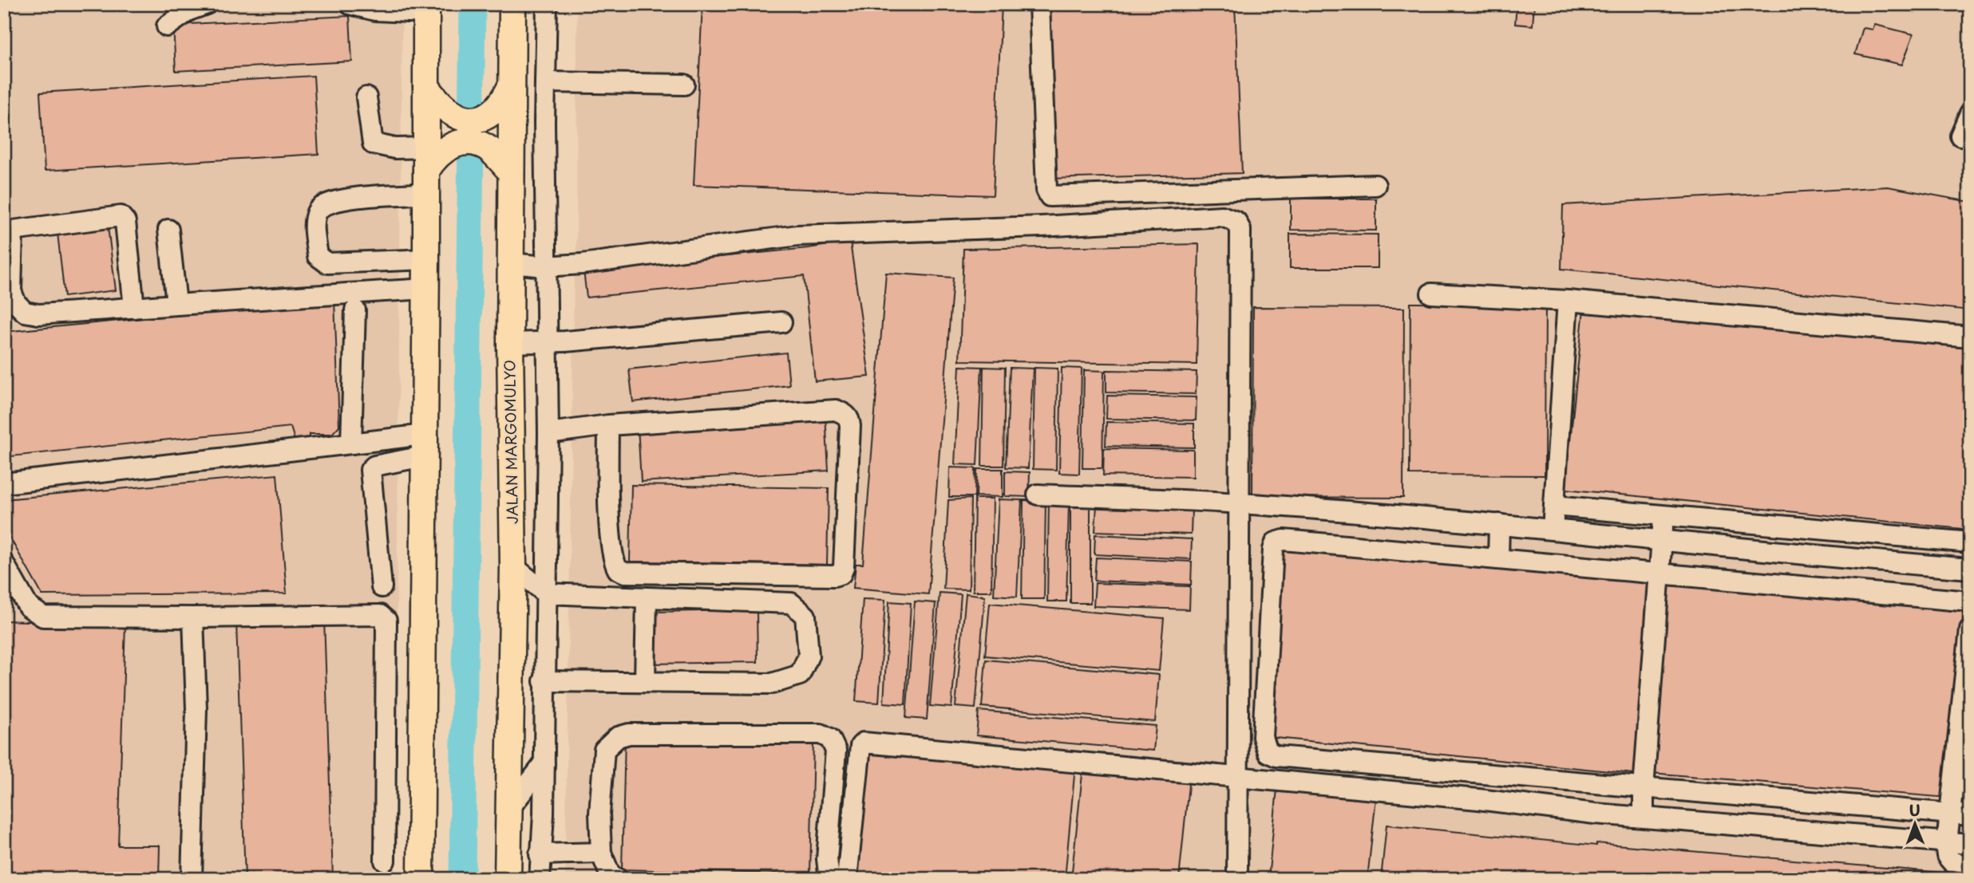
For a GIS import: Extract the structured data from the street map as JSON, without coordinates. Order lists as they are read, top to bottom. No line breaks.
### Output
{"streets":{"main road":["JALAN MARGOMULYO"]},"north":"top"}
